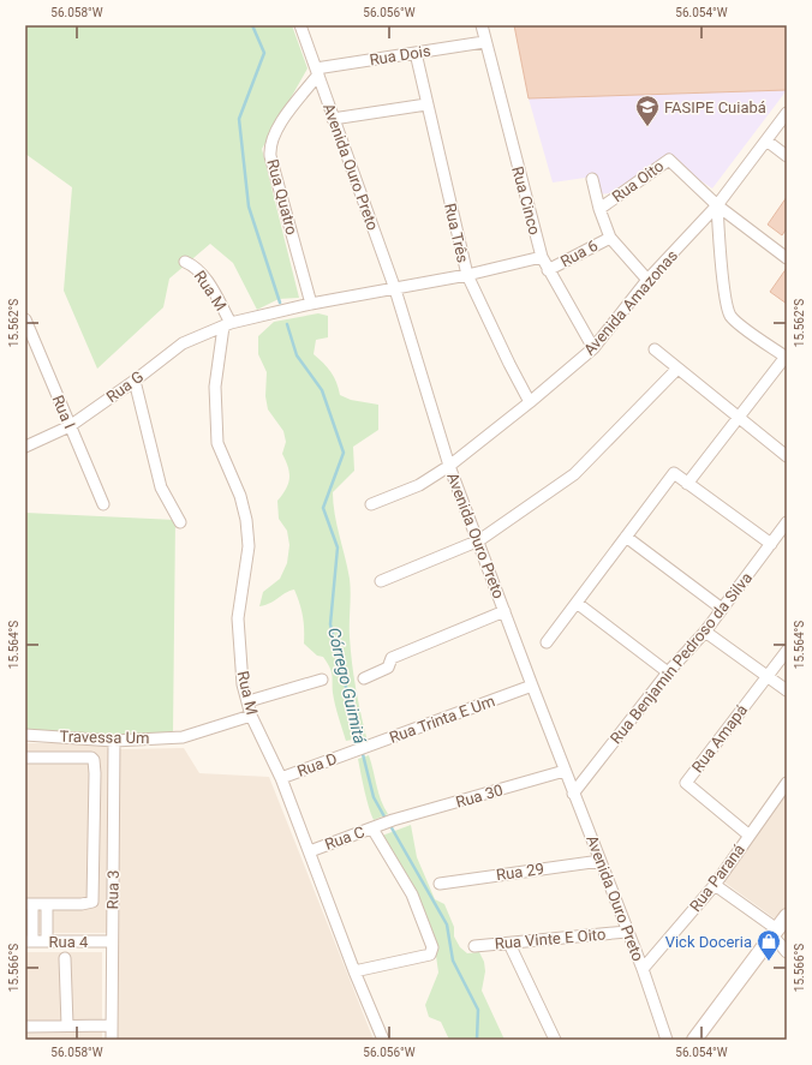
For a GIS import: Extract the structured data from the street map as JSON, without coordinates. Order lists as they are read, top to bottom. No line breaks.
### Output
{"streets":{"street":["Rua Dois","Avenida Ouro Preto","Rua Oito","Rua Quatro","Rua Cinco","Rua Três","Rua 6","Rua M","Avenida Amazonas","Rua G","Rua I","Rua Benjamin Pedroso da Silva","Rua Trinta E Um","Travessa Um","Rua Amapá","Rua D","Rua 30","Rua C","Rua 29","Rua Paraná","Rua 3","Rua Vinte E Oito","Rua 4"]},"crossings":[["Rua Dois","Avenida Ouro Preto"],["Rua Dois","Rua Quatro"],["Rua Dois","Rua Cinco"],["Rua Dois","Rua Três"],["Avenida Ouro Preto","Rua Quatro"],["Avenida Ouro Preto","Avenida Amazonas"],["Avenida Ouro Preto","Rua Benjamin Pedroso da Silva"],["Avenida Ouro Preto","Rua Trinta E Um"],["Avenida Ouro Preto","Rua 30"],["Avenida Ouro Preto","Rua 29"],["Avenida Ouro Preto","Rua Paraná"],["Avenida Ouro Preto","Rua Vinte E Oito"],["Rua Oito","Avenida Amazonas"],["Rua Cinco","Rua 6"],["Rua Cinco","Avenida Amazonas"],["Rua Três","Avenida Amazonas"],["Rua M","Rua G"],["Rua M","Travessa Um"],["Rua M","Rua D"],["Rua M","Rua C"],["Rua G","Rua I"],["Rua Trinta E Um","Rua D"],["Travessa Um","Rua 3"],["Rua Amapá","Rua Paraná"],["Rua 30","Rua C"],["Rua 3","Rua 4"]],"water":["Córrego Guimitá"],"places":{"school or university":["FASIPE Cuiabá"],"shop":["Vick Doceria"]},"coordinates":["56.058°W","56.056°W","56.054°W","15.562°S","15.564°S","15.566°S"]}
